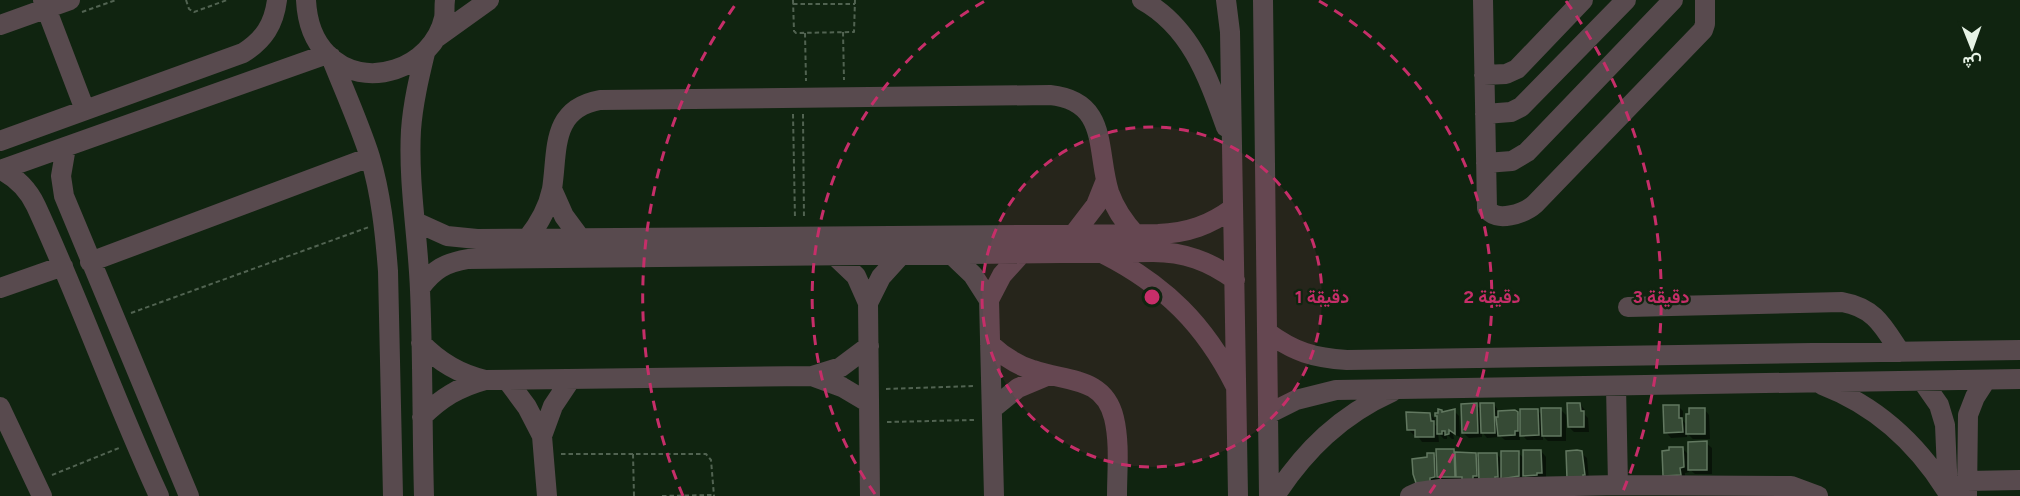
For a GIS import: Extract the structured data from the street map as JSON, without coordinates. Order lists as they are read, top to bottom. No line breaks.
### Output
{"north":"bottom","rings":["1 دقيقة","2 دقيقة","3 دقيقة"]}
